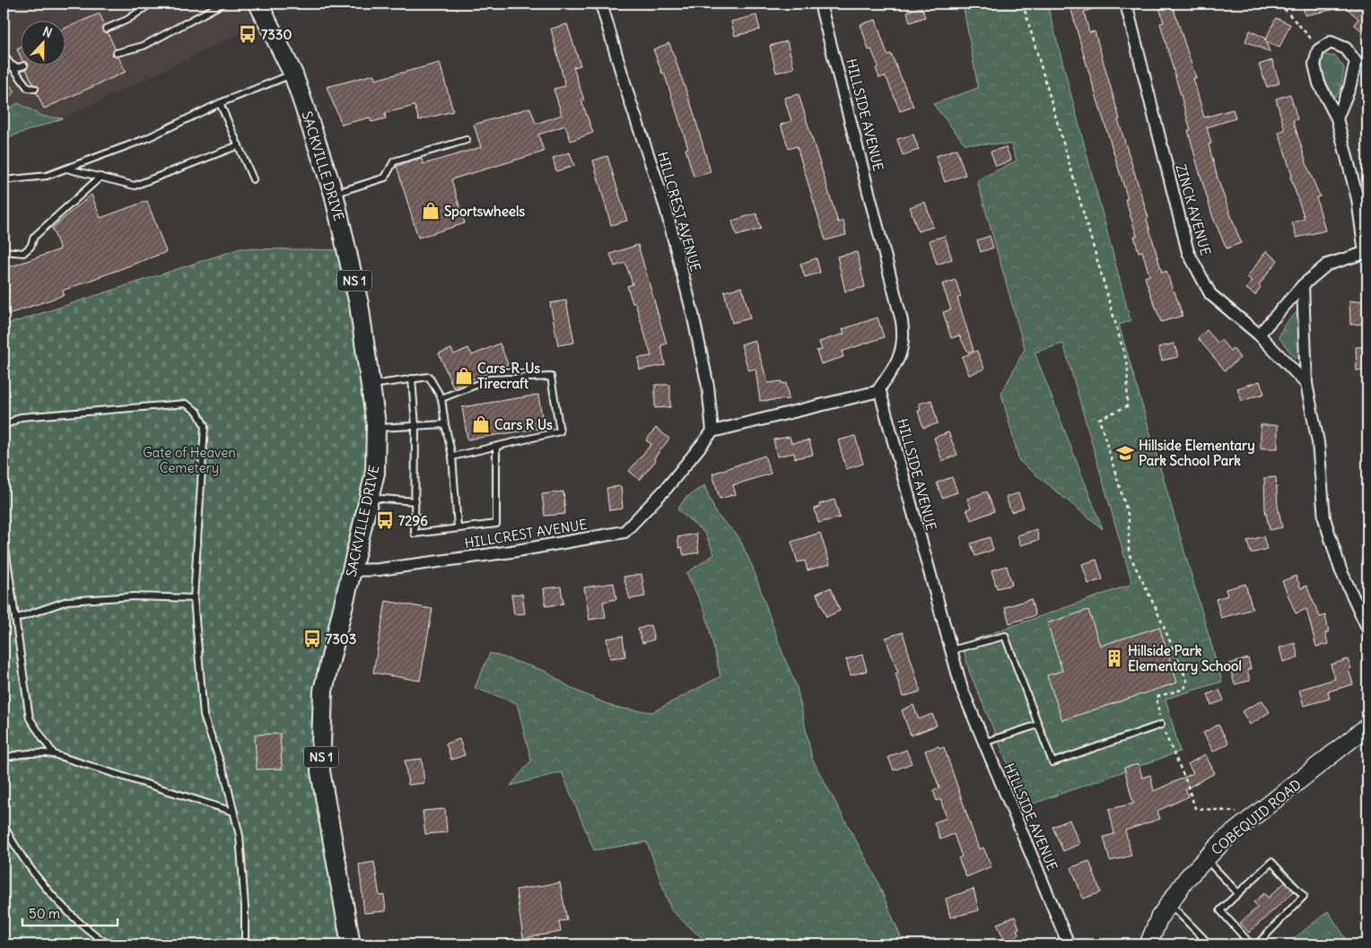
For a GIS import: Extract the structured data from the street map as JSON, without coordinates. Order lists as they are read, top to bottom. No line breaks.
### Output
{"streets":{"main road":["SACKVILLE DRIVE","NS 1","COBEQUID ROAD"],"street":["HILLSIDE AVENUE","ZINCK AVENUE","HILLCREST AVENUE"]},"crossings":[["SACKVILLE DRIVE","HILLCREST AVENUE"]],"parks":["Gate of Heaven Cemetery"],"places":{"bus stop":["7330","7296","7303"],"shop":["Sportswheels","Cars-R-Us Tirecraft","Cars R Us"],"school or university":["Hillside Elementary Park School Park"],"building":["Hillside Park Elementary School"]},"scale_bar":"50 m","north":"top"}
